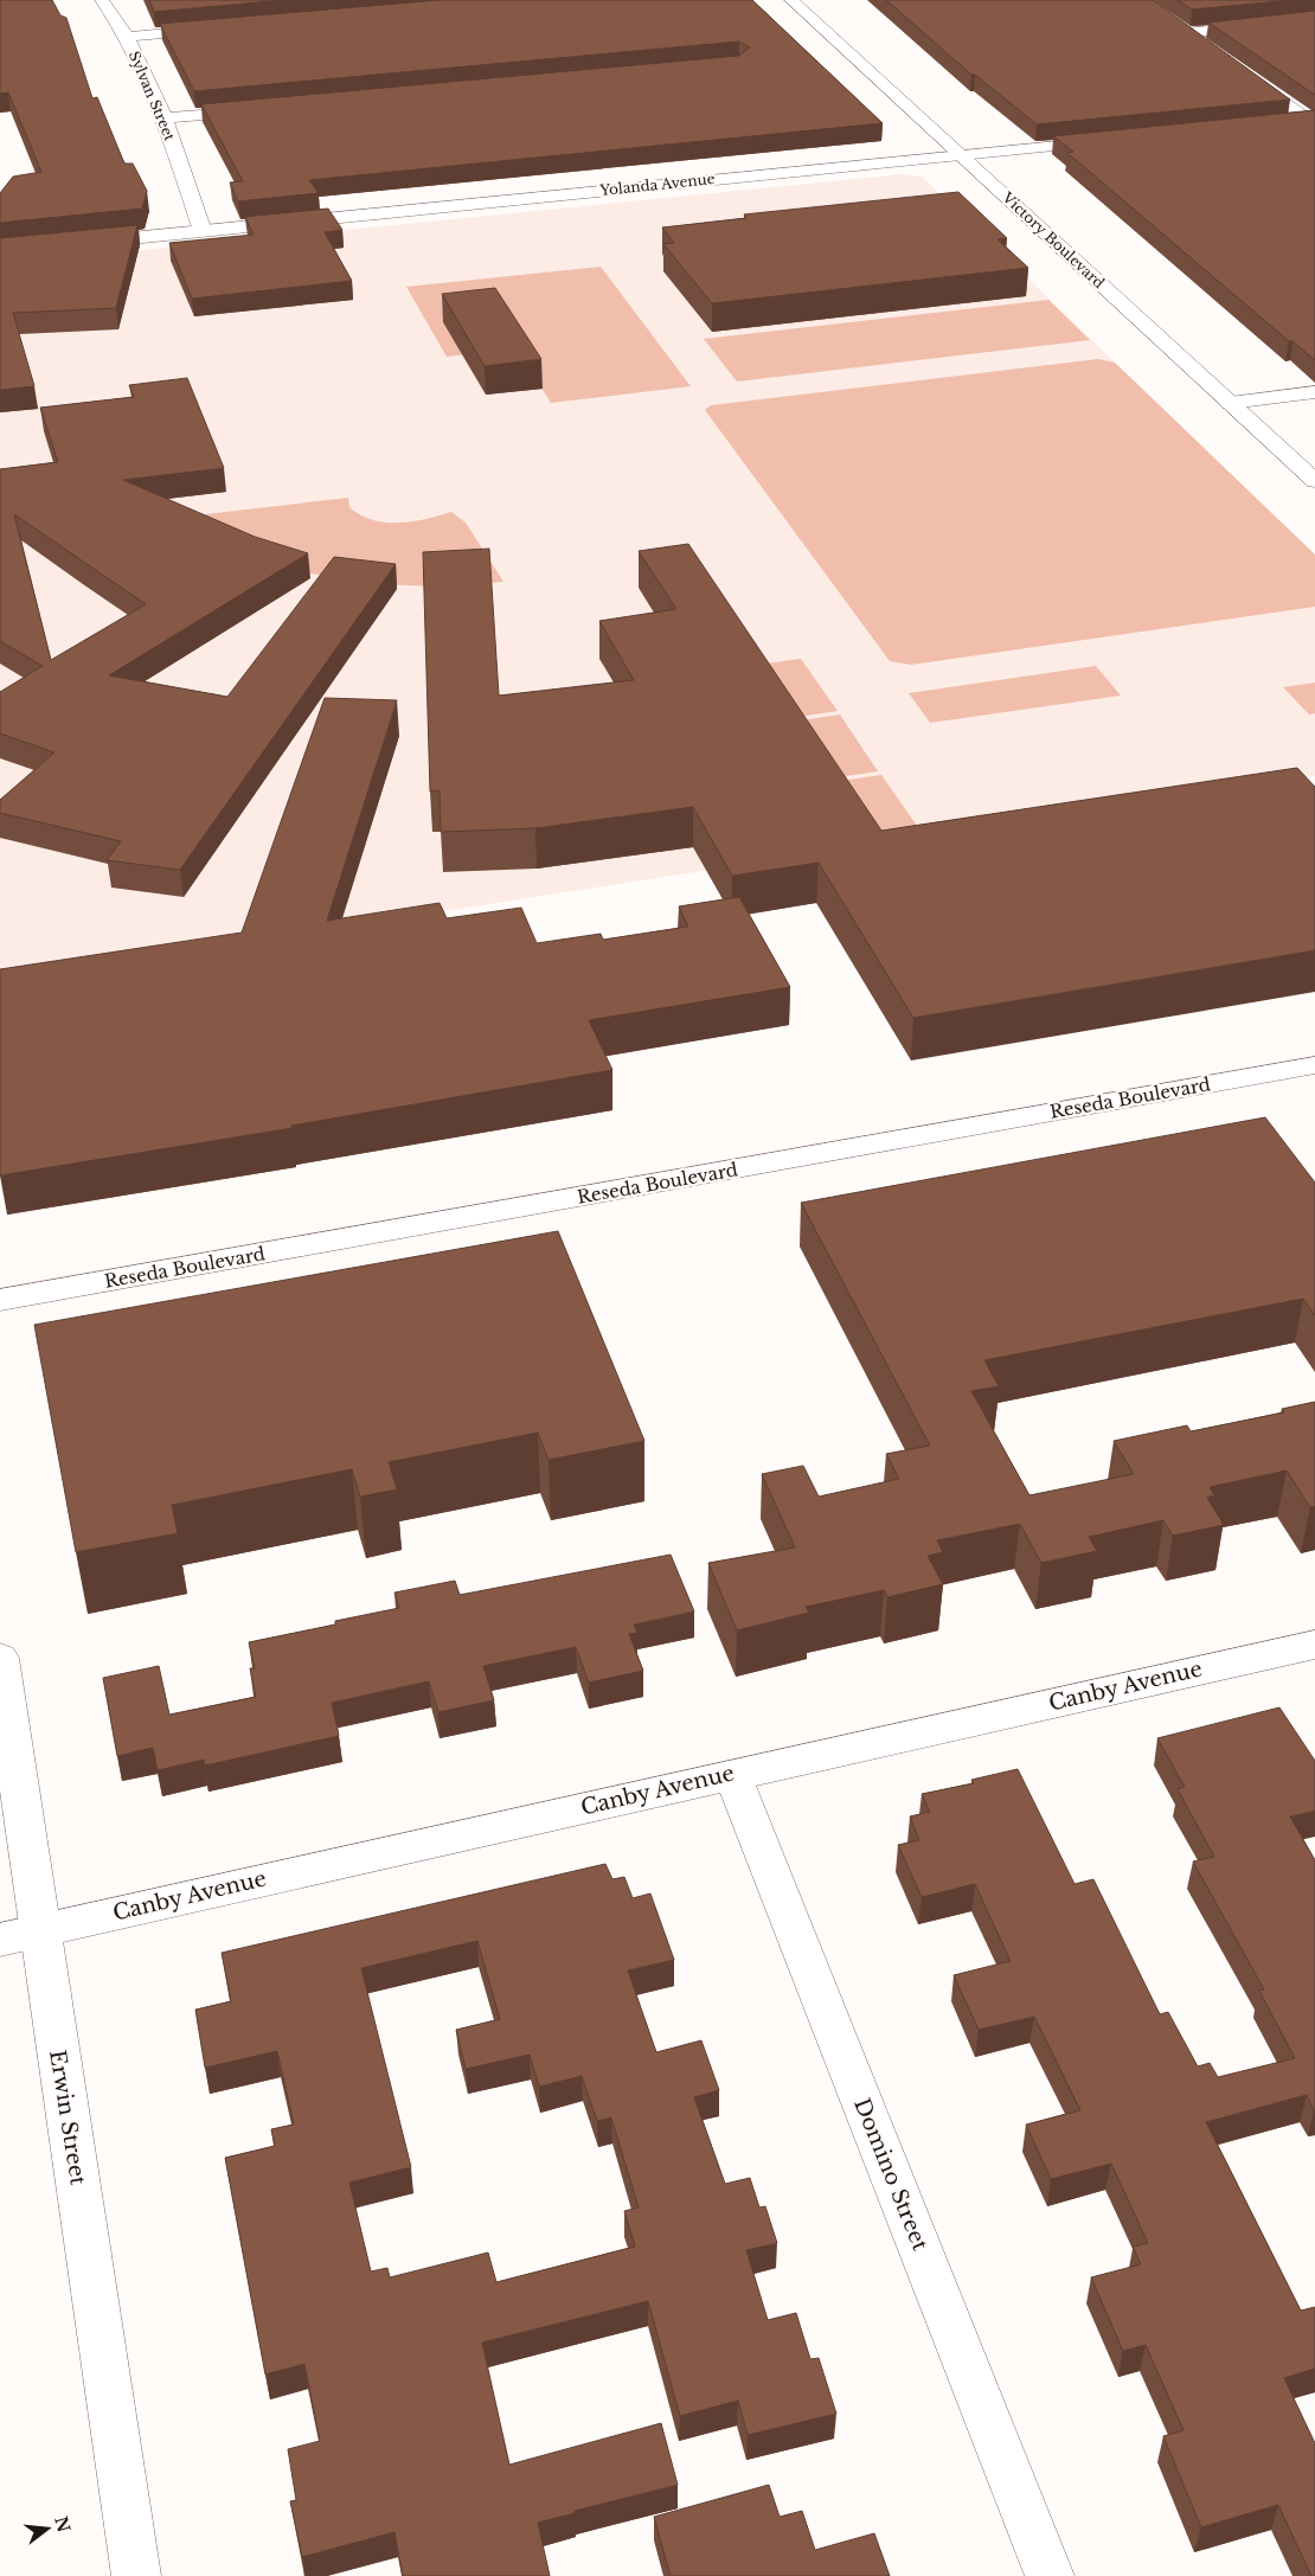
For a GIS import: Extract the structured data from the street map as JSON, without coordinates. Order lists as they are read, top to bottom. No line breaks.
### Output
{"streets":{"street":["Sylvan Street","Yolanda Avenue","Victory Boulevard","Reseda Boulevard","Canby Avenue","Erwin Street","Domino Street"]},"crossings":[["Sylvan Street","Yolanda Avenue"],["Yolanda Avenue","Victory Boulevard"],["Canby Avenue","Erwin Street"],["Canby Avenue","Domino Street"]],"north":"right"}
